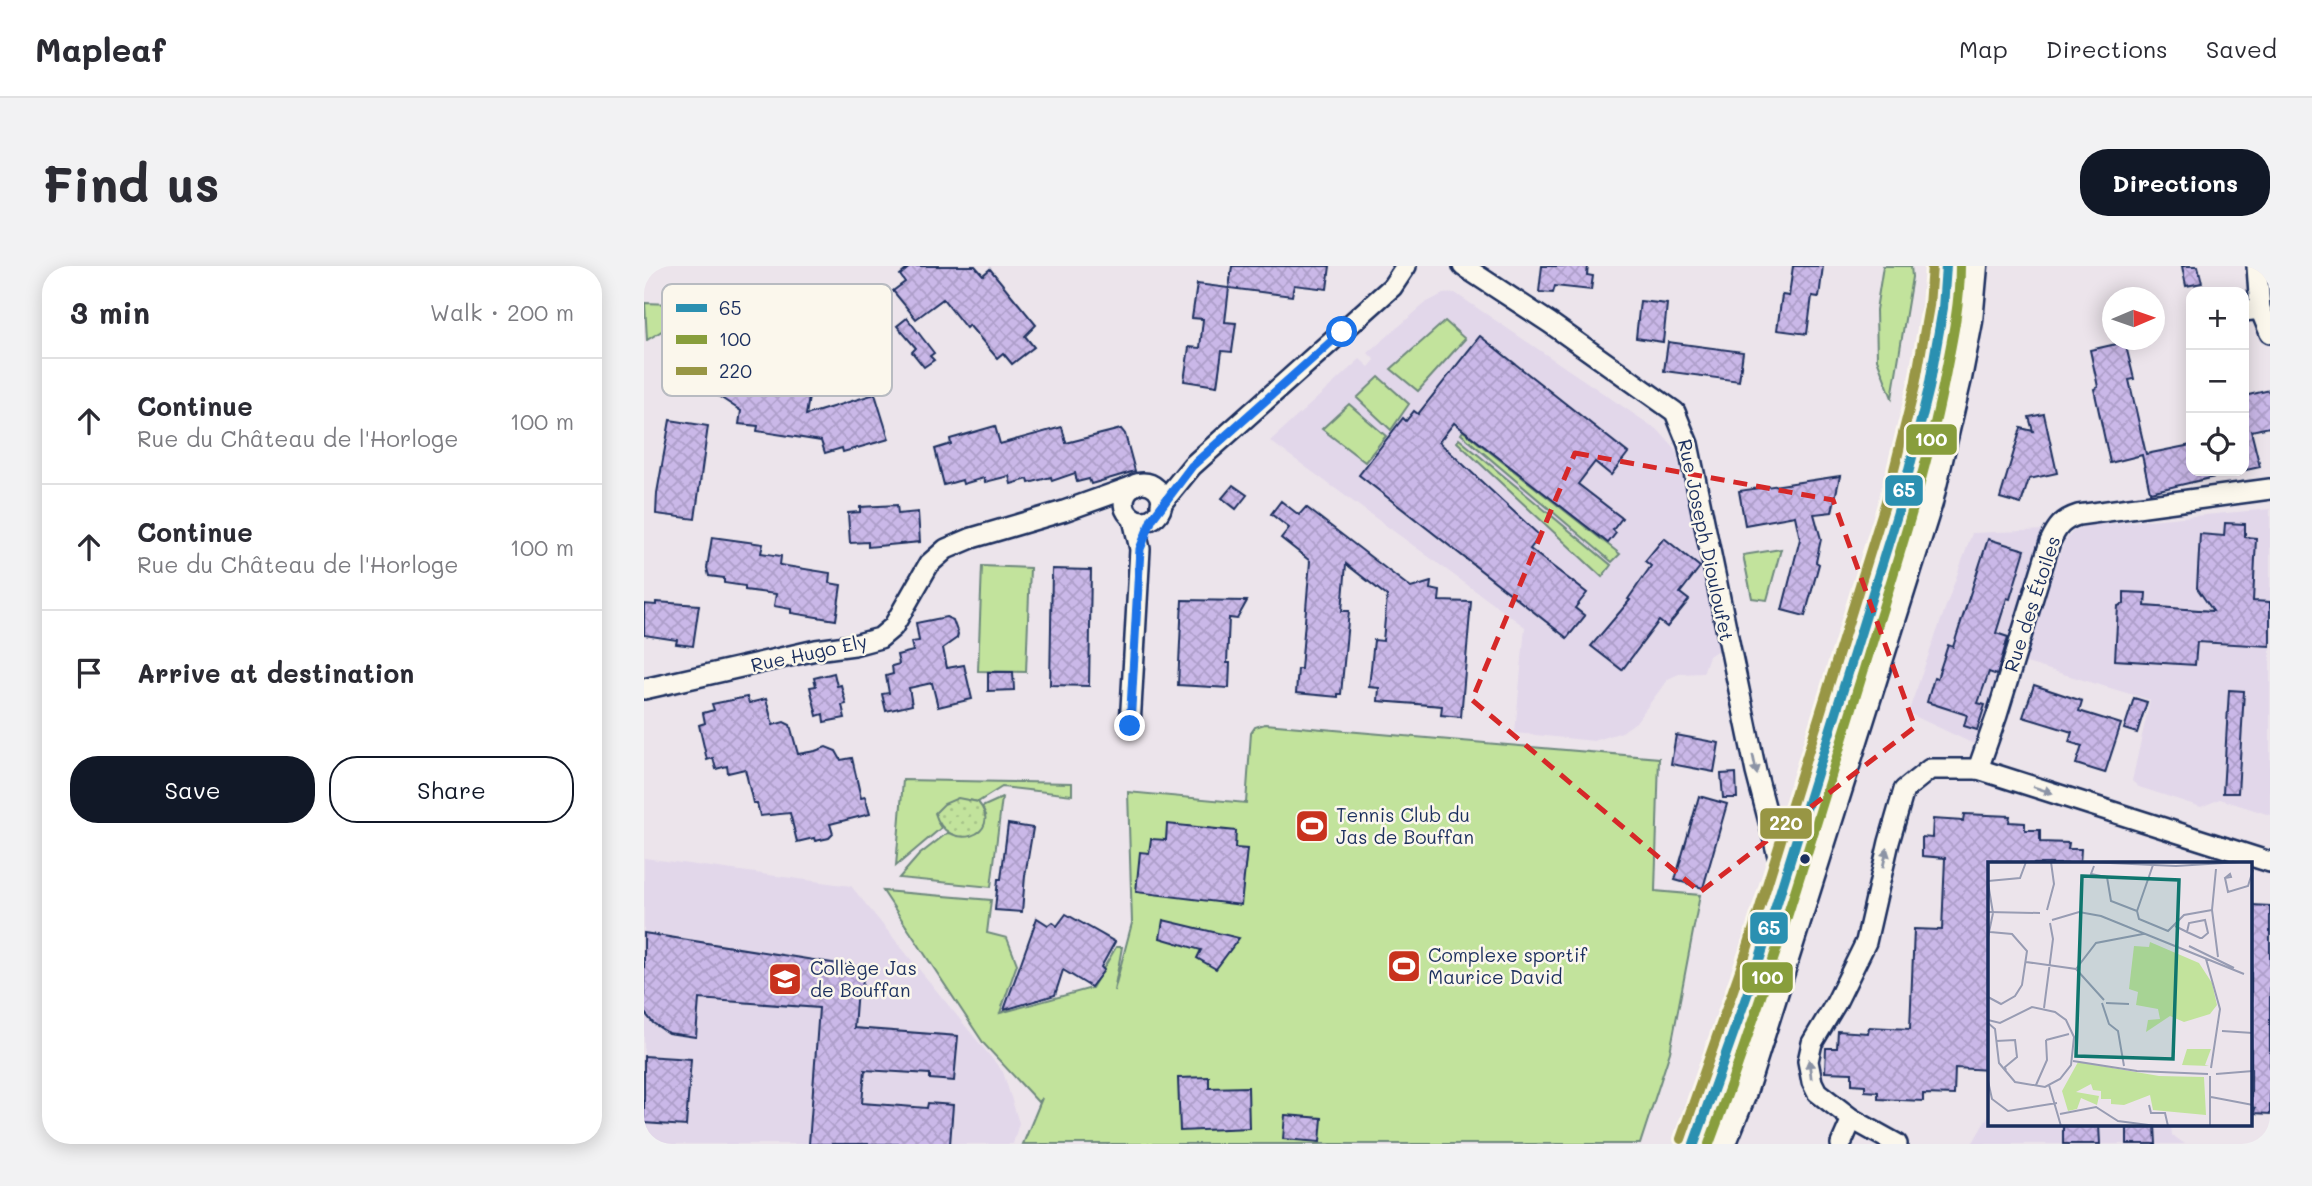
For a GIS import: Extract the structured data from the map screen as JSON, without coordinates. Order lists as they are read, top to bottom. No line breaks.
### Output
{"streets":{"street":["Rue Joseph Diouloufet","Rue des Étoiles","Rue Hugo Ely"]},"one_way":["Rue Joseph Diouloufet"],"places":{"sports":["Tennis Club du Jas de Bouffan","Complexe sportif Maurice David"],"school or university":["Collège Jas de Bouffan"]},"lines":["transit line 65","transit line 100","transit line 220"],"legend":["65","100","220"],"north":"right","page":{"header":"Mapleaf","nav":["Map","Directions","Saved"],"buttons":["Directions",["Save","Share"]],"title":"Find us","heading":["3 min","Walk · 200 m"],"map_buttons":["+","−"],"list":[["Continue","Rue du Château de l'Horloge","100 m"],["Continue","Rue du Château de l'Horloge","100 m"],"Arrive at destination"]}}
